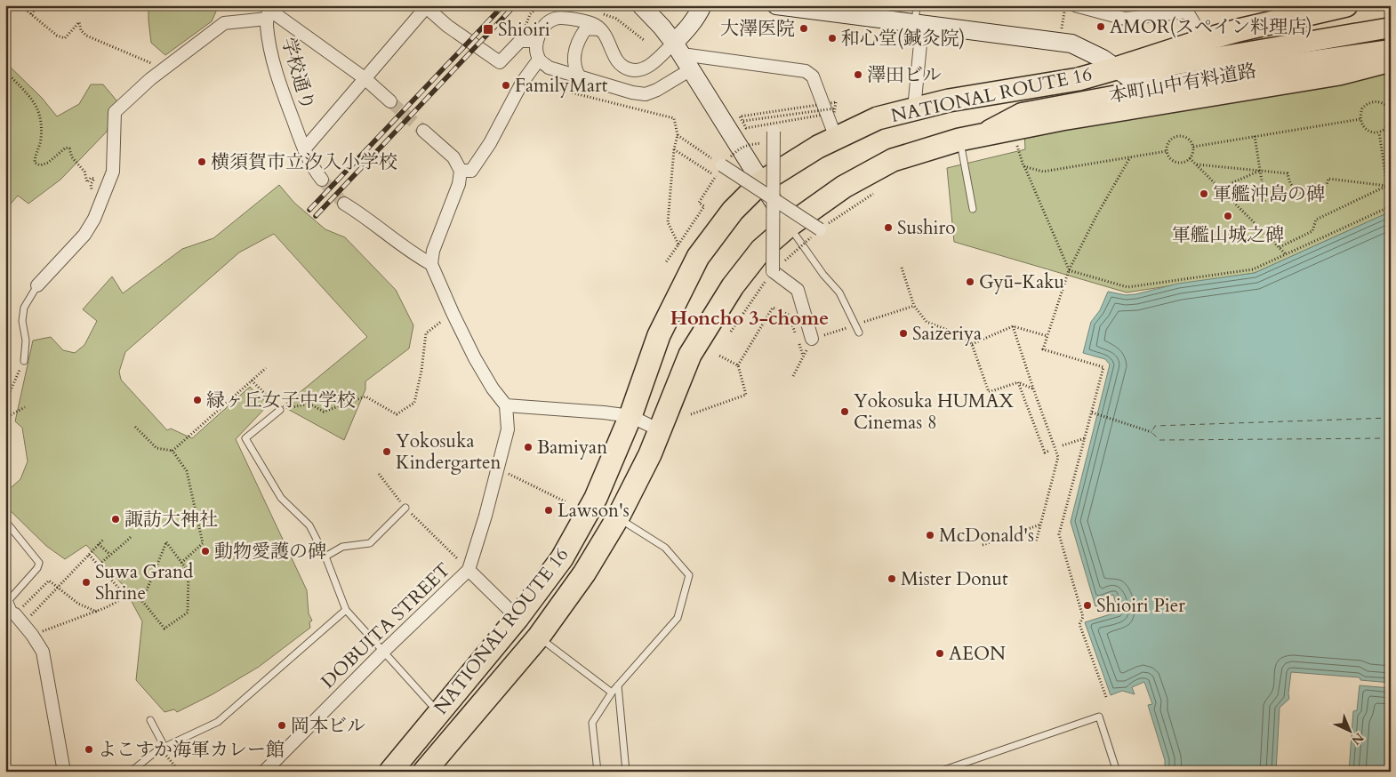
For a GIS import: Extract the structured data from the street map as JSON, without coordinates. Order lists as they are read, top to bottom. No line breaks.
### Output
{"streets":{"highway":["NATIONAL ROUTE 16"],"main road":["本町山中有料道路"],"street":["学校通り","DOBUITA STREET"]},"crossings":[["本町山中有料道路","NATIONAL ROUTE 16"]],"districts":["Honcho 3-chome"],"places":{"other":["AMOR(スペイン料理店)","大澤医院","和心堂(鍼灸院)","澤田ビル","FamilyMart","横須賀市立汐入小学校","軍艦沖島の碑","軍艦山城之碑","Sushiro","Gyū-Kaku","Saizeriya","緑ヶ丘女子中学校","Yokosuka HUMAX Cinemas 8","Bamiyan","Yokosuka Kindergarten","Lawson's","諏訪大神社","McDonald's","動物愛護の碑","Mister Donut","Suwa Grand Shrine","Shioiri Pier","AEON","岡本ビル","よこすか海軍カレー館"],"transit":["Shioiri"]},"north":"bottom right"}
